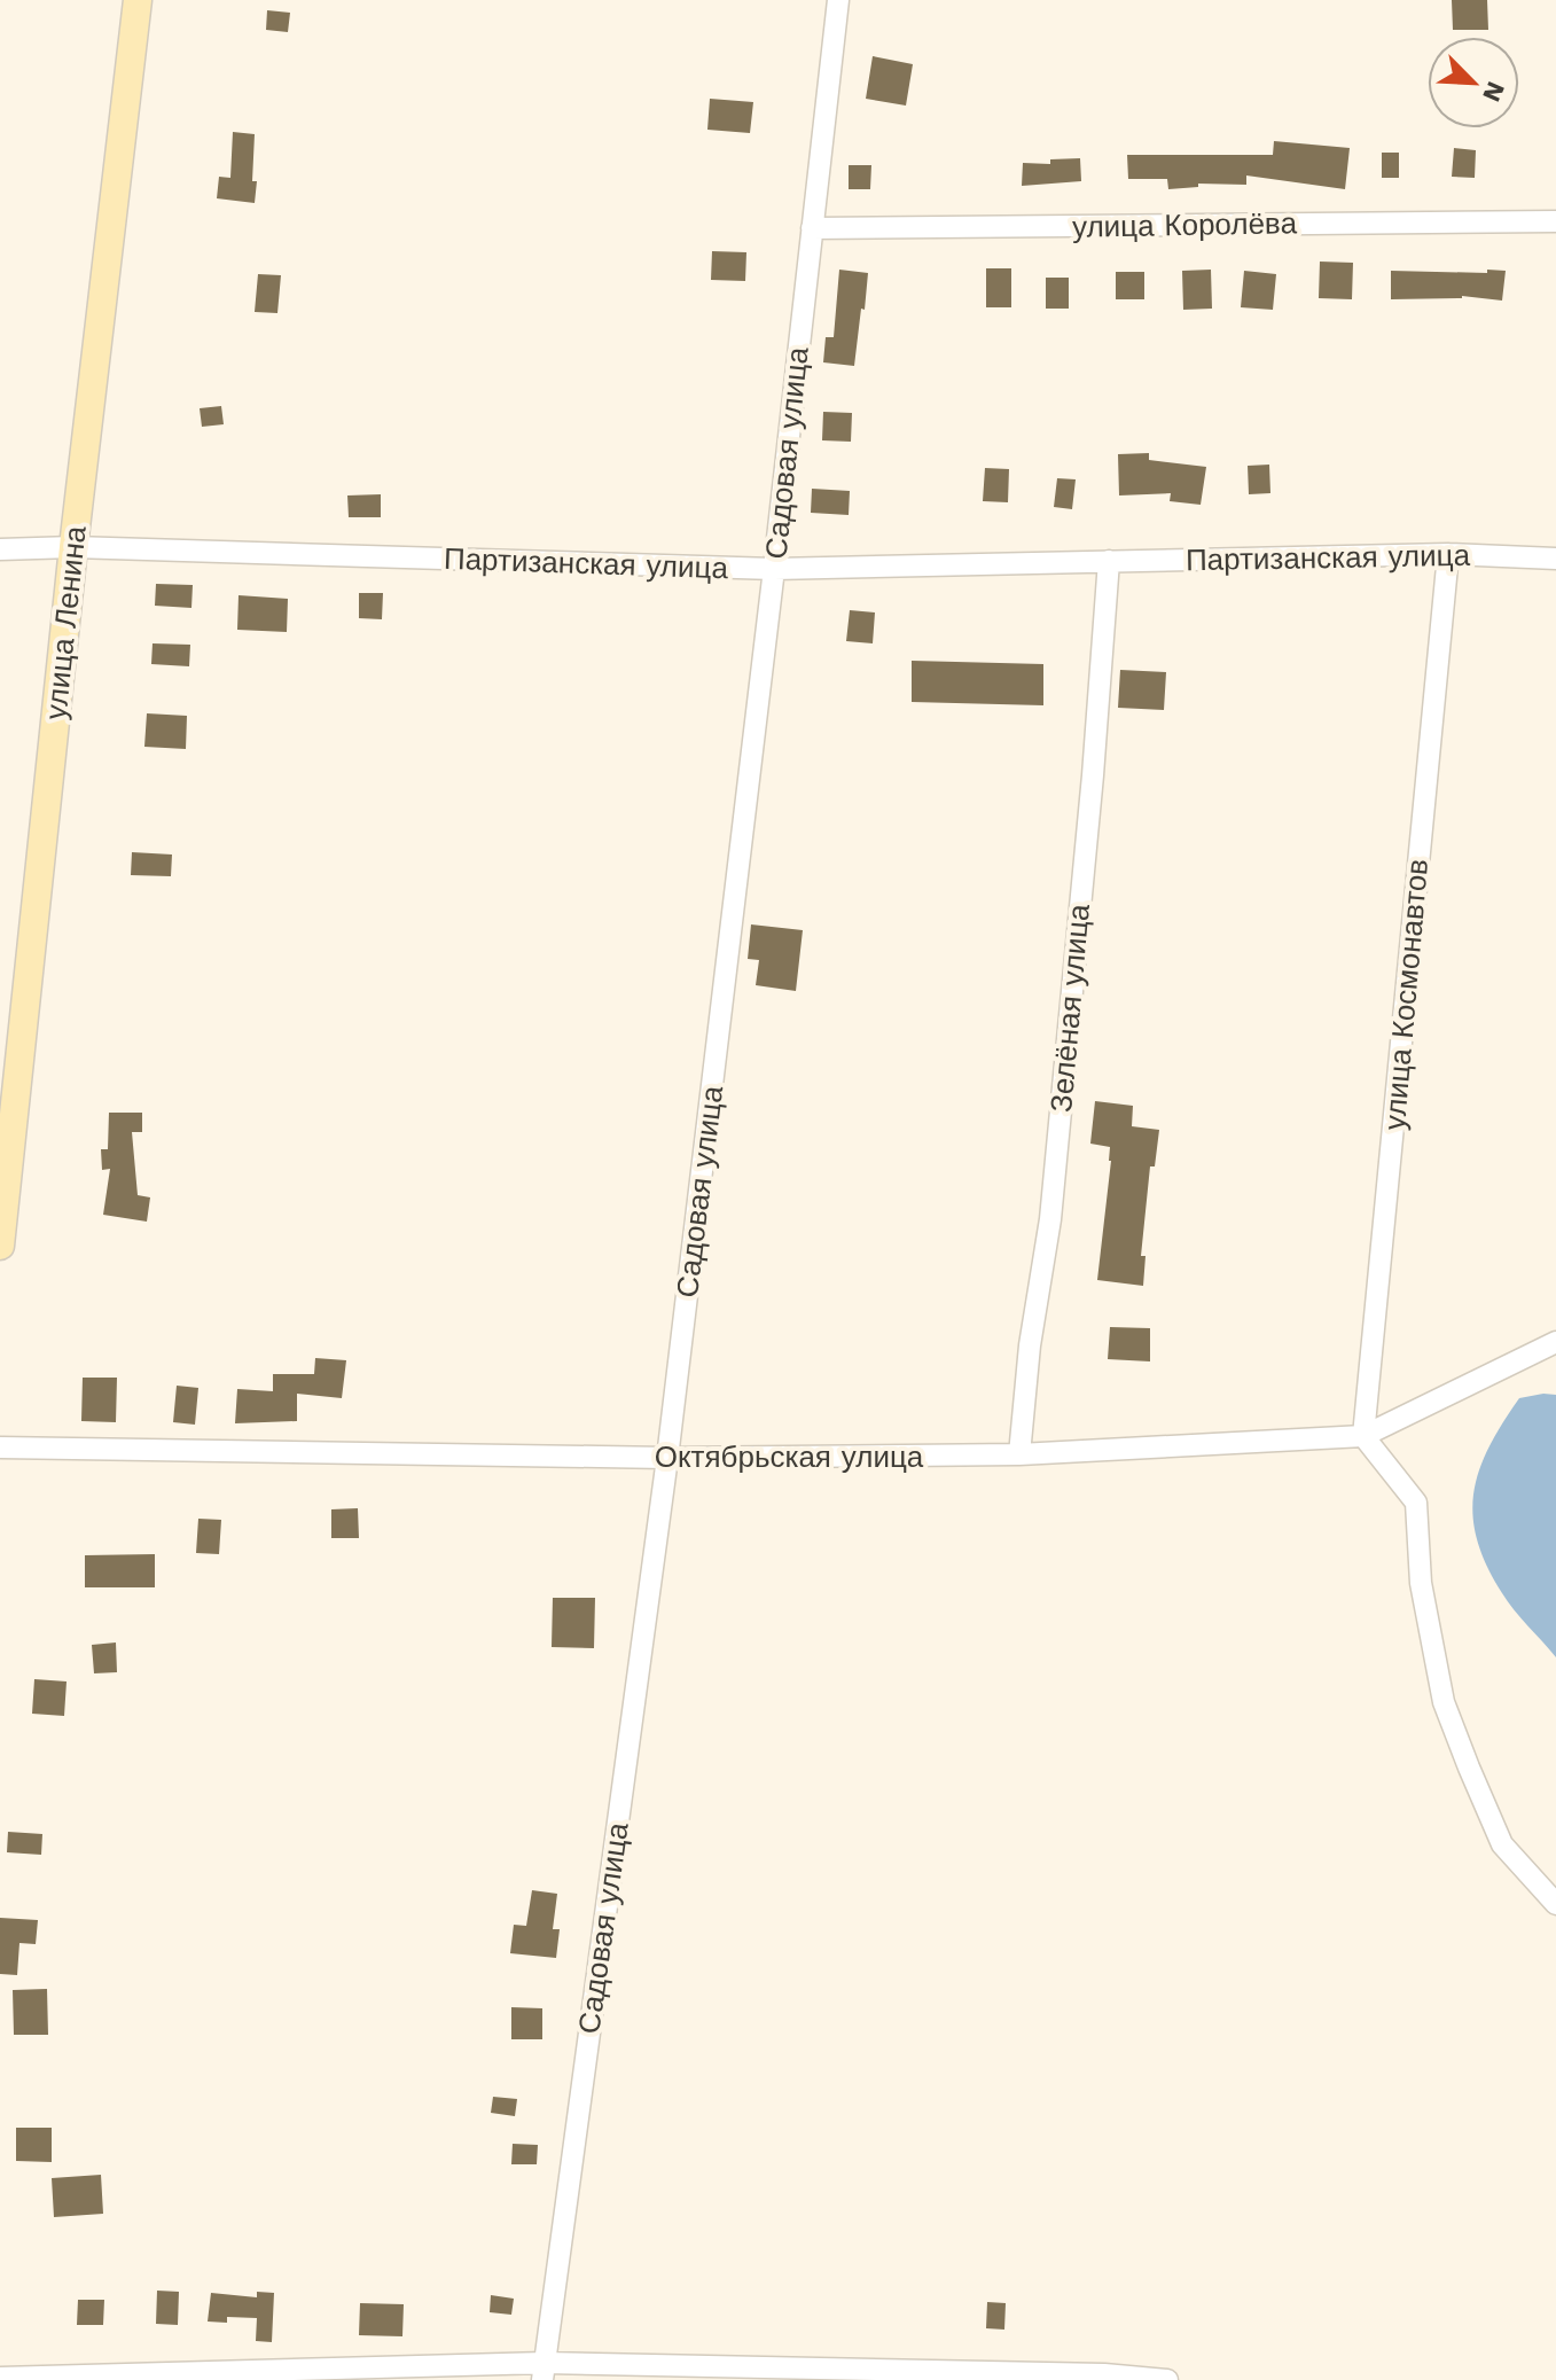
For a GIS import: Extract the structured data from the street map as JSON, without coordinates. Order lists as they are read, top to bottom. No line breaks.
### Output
{"streets":{"street":["улица Королёва","Садовая улица","Партизанская улица","улица Ленина","улица Космонавтов","Зелёная улица","Октябрьская улица"]},"crossings":[["улица Королёва","Садовая улица"],["Садовая улица","Партизанская улица"],["Садовая улица","Октябрьская улица"],["Партизанская улица","улица Ленина"],["Партизанская улица","улица Космонавтов"],["Партизанская улица","Зелёная улица"],["улица Космонавтов","Октябрьская улица"],["Зелёная улица","Октябрьская улица"]],"north":"bottom right"}
